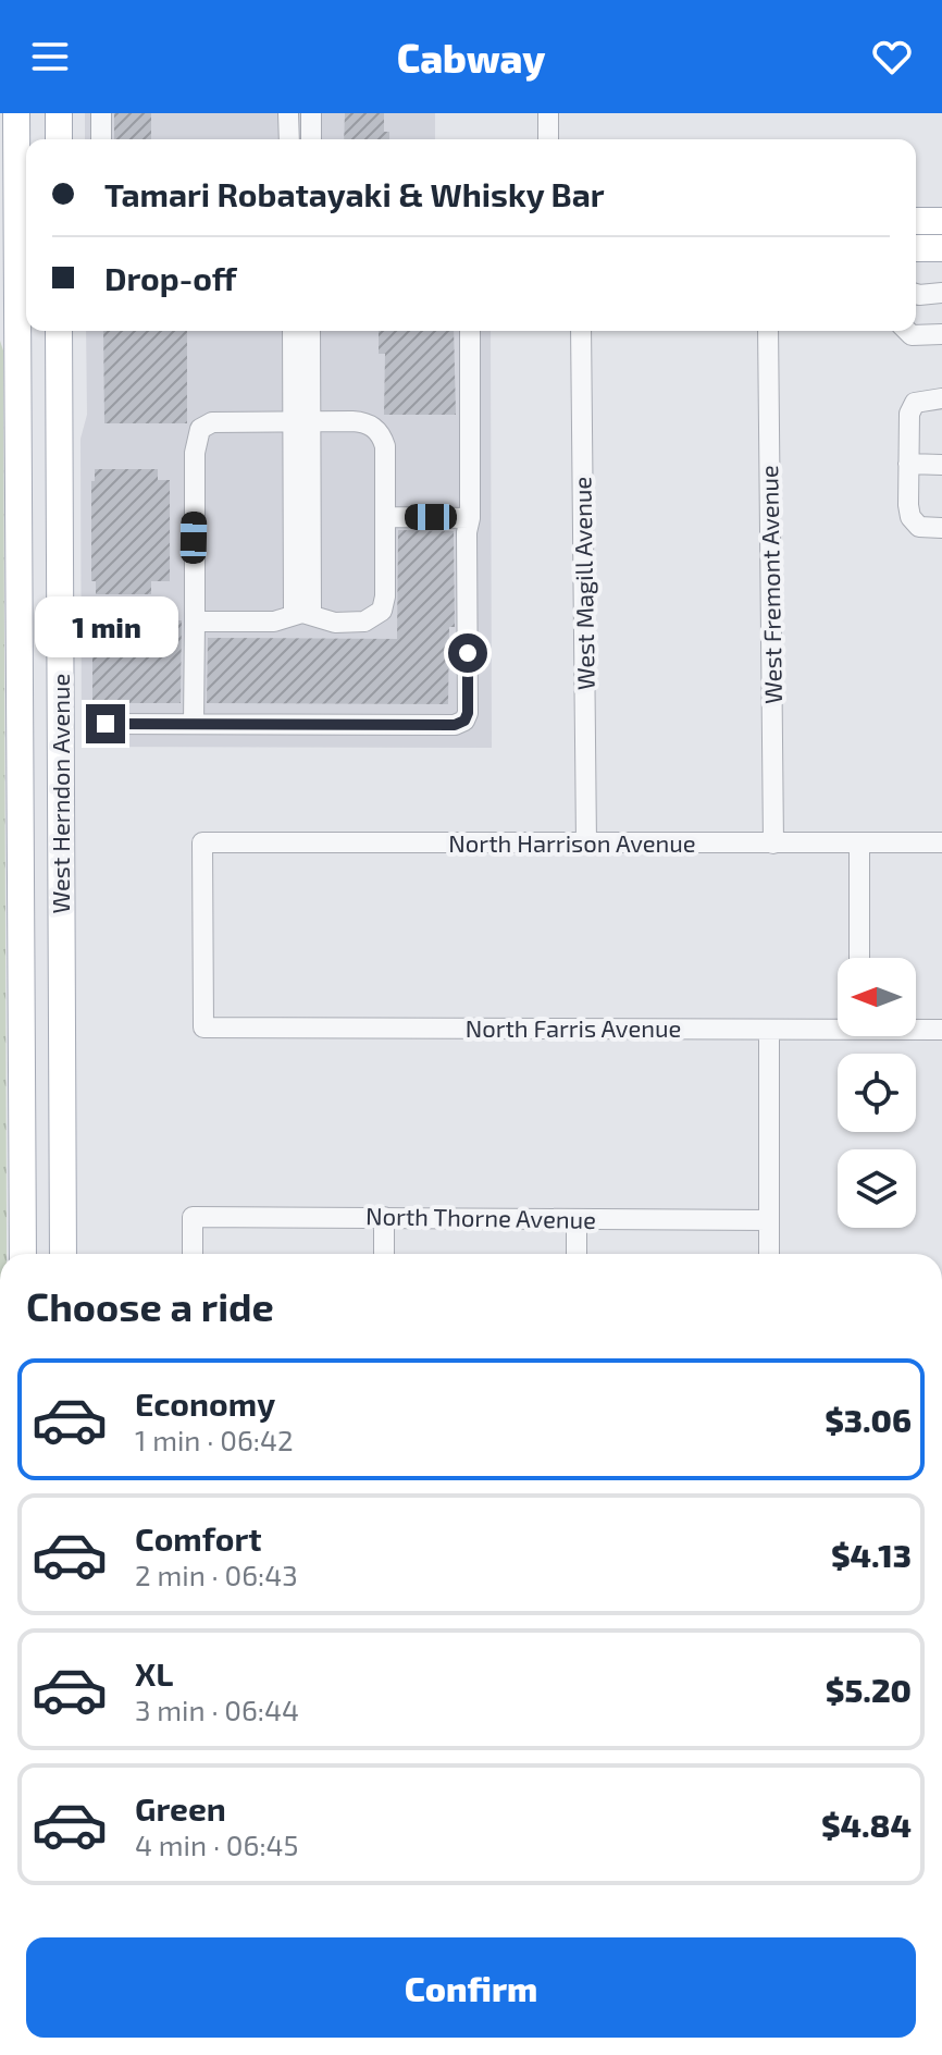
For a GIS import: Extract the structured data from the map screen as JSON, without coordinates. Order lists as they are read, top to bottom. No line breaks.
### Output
{"streets":{"main road":["West Herndon Avenue"],"street":["West Magill Avenue","West Fremont Avenue","North Harrison Avenue","North Farris Avenue","North Thorne Avenue"]},"crossings":[["West Magill Avenue","North Harrison Avenue"],["West Fremont Avenue","North Harrison Avenue"],["North Harrison Avenue","North Farris Avenue"]],"north":"left","page":{"header":"Cabway","banner":["Tamari Robatayaki & Whisky Bar","Drop-off"],"bubble":"1 min","heading":"Choose a ride","list":[{"name":"Economy","note":"1 min · 06:42","value":"$3.06"},{"name":"Comfort","note":"2 min · 06:43","value":"$4.13"},{"name":"XL","note":"3 min · 06:44","value":"$5.20"},{"name":"Green","note":"4 min · 06:45","value":"$4.84"}],"buttons":"Confirm"}}
